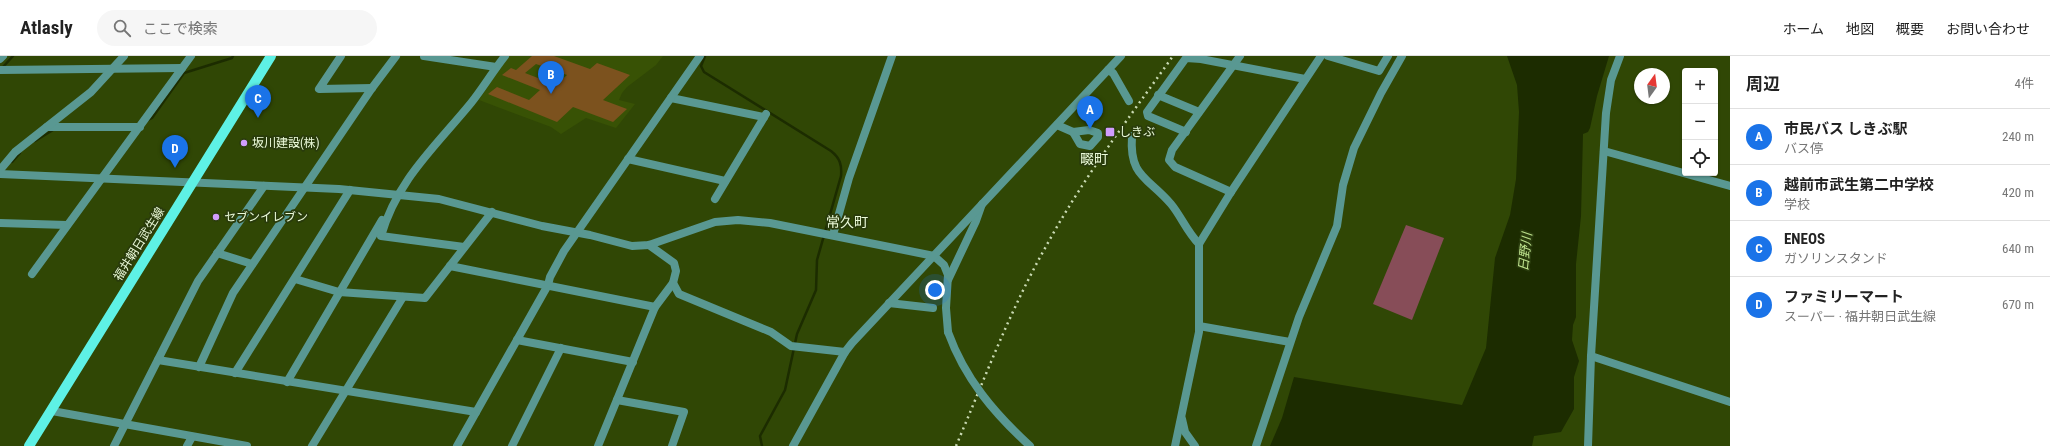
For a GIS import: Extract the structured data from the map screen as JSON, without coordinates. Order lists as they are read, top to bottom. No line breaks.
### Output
{"streets":{"main road":["福井朝日武生線"]},"districts":["畷町","常久町"],"water":["日野川"],"places":{"transit":["しきぶ"],"other":["坂川建設(株)","セブンイレブン"]},"north":"top","page":{"header":"Atlasly","search":"ここで検索","nav":["ホーム","地図","概要","お問い合わせ"],"heading":["周辺","4件"],"pins":["B","C","A","D"],"map_buttons":["+","−"],"list":[{"mark":"A","name":"市民バス しきぶ駅","note":"バス停","value":"240 m"},{"mark":"B","name":"越前市武生第二中学校","note":"学校","value":"420 m"},{"mark":"C","name":"ENEOS","note":"ガソリンスタンド","value":"640 m"},{"mark":"D","name":"ファミリーマート","note":"スーパー · 福井朝日武生線","value":"670 m"}]}}
